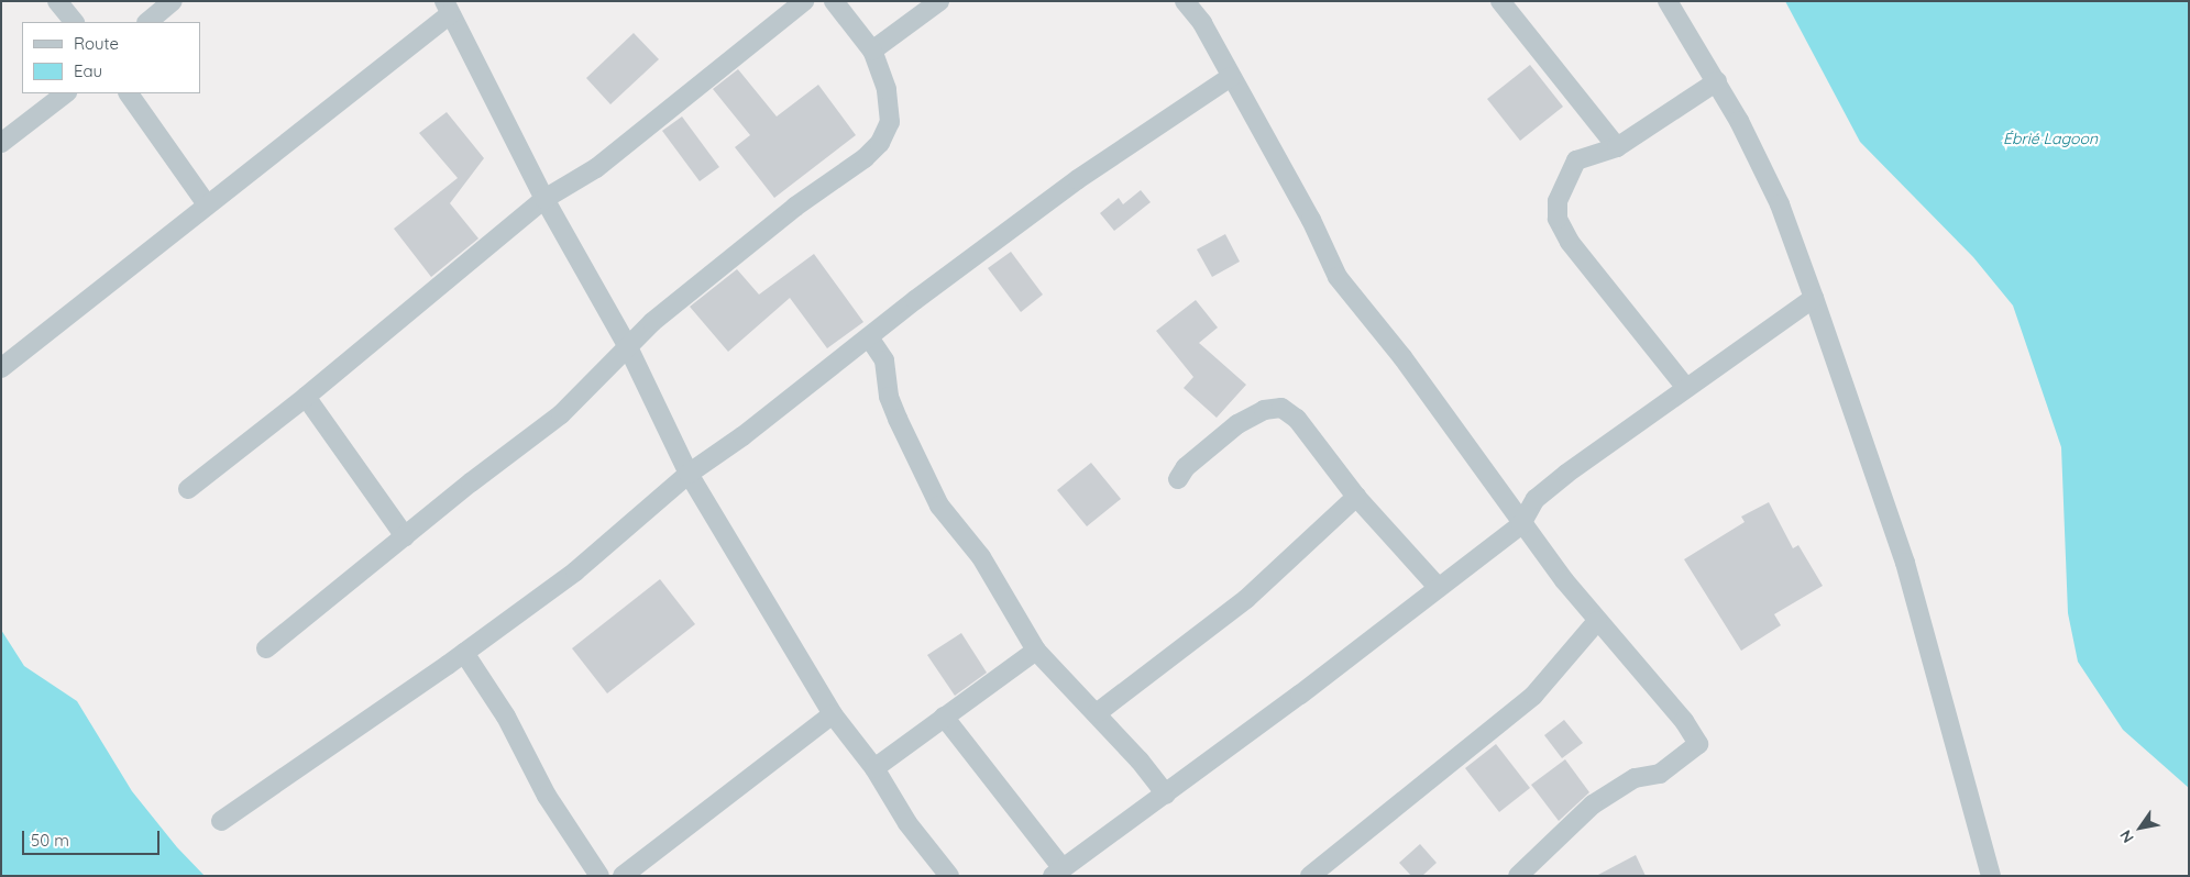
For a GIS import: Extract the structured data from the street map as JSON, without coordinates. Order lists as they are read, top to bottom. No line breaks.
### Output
{"water":["Ébrié Lagoon"],"legend":["Route","Eau"],"scale_bar":"50 m","north":"bottom left"}
